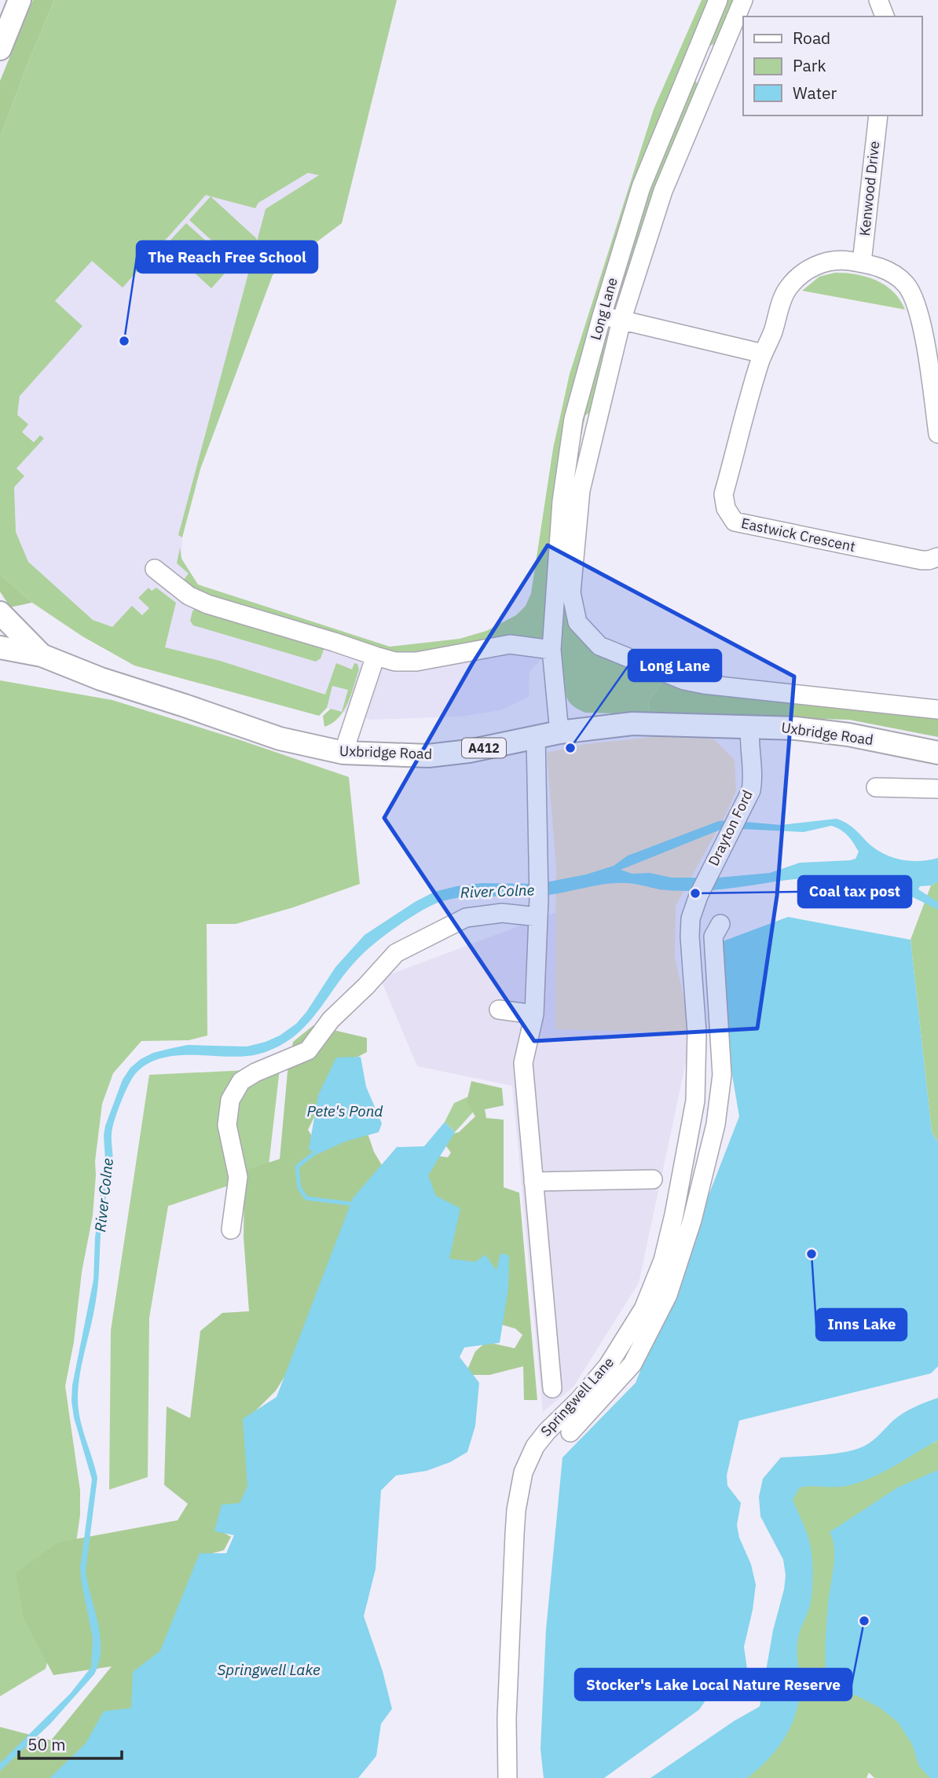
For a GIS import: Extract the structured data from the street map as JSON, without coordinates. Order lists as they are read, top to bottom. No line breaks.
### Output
{"streets":{"main road":["Uxbridge Road","A412"],"street":["Kenwood Drive","Long Lane","Eastwick Crescent","Drayton Ford","Springwell Lane"]},"crossings":[["Kenwood Drive","Eastwick Crescent"],["Long Lane","Uxbridge Road"],["Uxbridge Road","Drayton Ford"],["Drayton Ford","Springwell Lane"]],"water":["River Colne","Pete's Pond","Springwell Lake"],"places":["The Reach Free School","Long Lane","Coal tax post","Inns Lake","Stocker's Lake Local Nature Reserve"],"legend":["Road","Park","Water"],"scale_bar":"50 m"}
